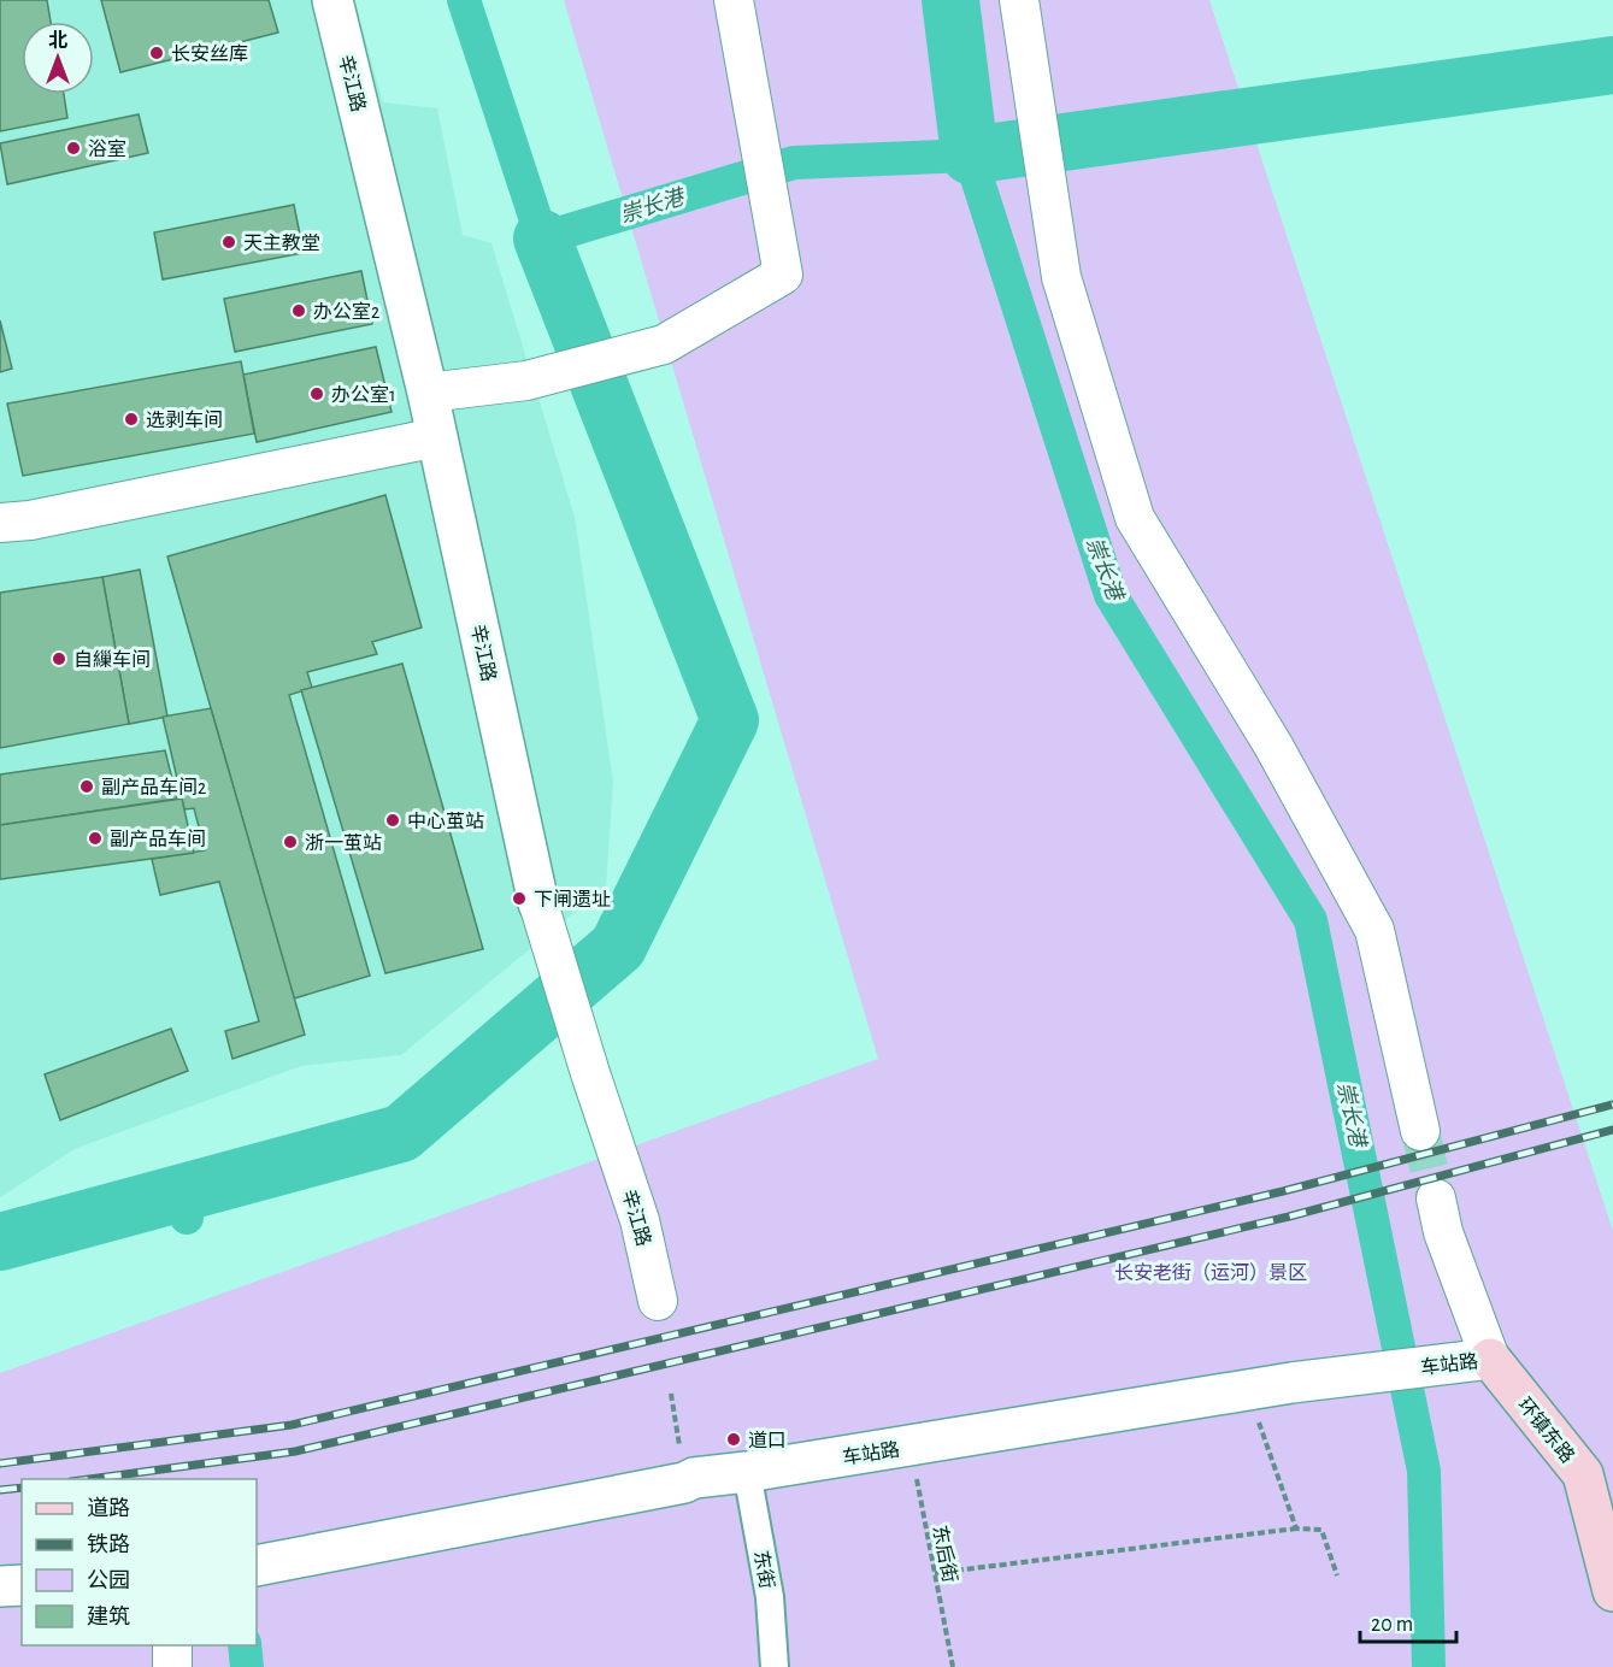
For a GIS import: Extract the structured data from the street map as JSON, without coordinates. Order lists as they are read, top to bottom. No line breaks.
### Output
{"streets":{"main road":["环镇东路"],"street":["辛江路","车站路","东街"],"path":["东后街"]},"crossings":[["车站路","环镇东路"],["车站路","东后街"],["车站路","东街"]],"water":["崇长港"],"parks":["长安老街（运河）景区"],"places":["长安丝库","浴室","天主教堂","办公室2","办公室1","选剥车间","自繅车间","副产品车间2","中心茧站","副产品车间","浙一茧站","下闸遗址","道口"],"legend":["道路","铁路","公园","建筑"],"scale_bar":"20 m","north":"top"}
